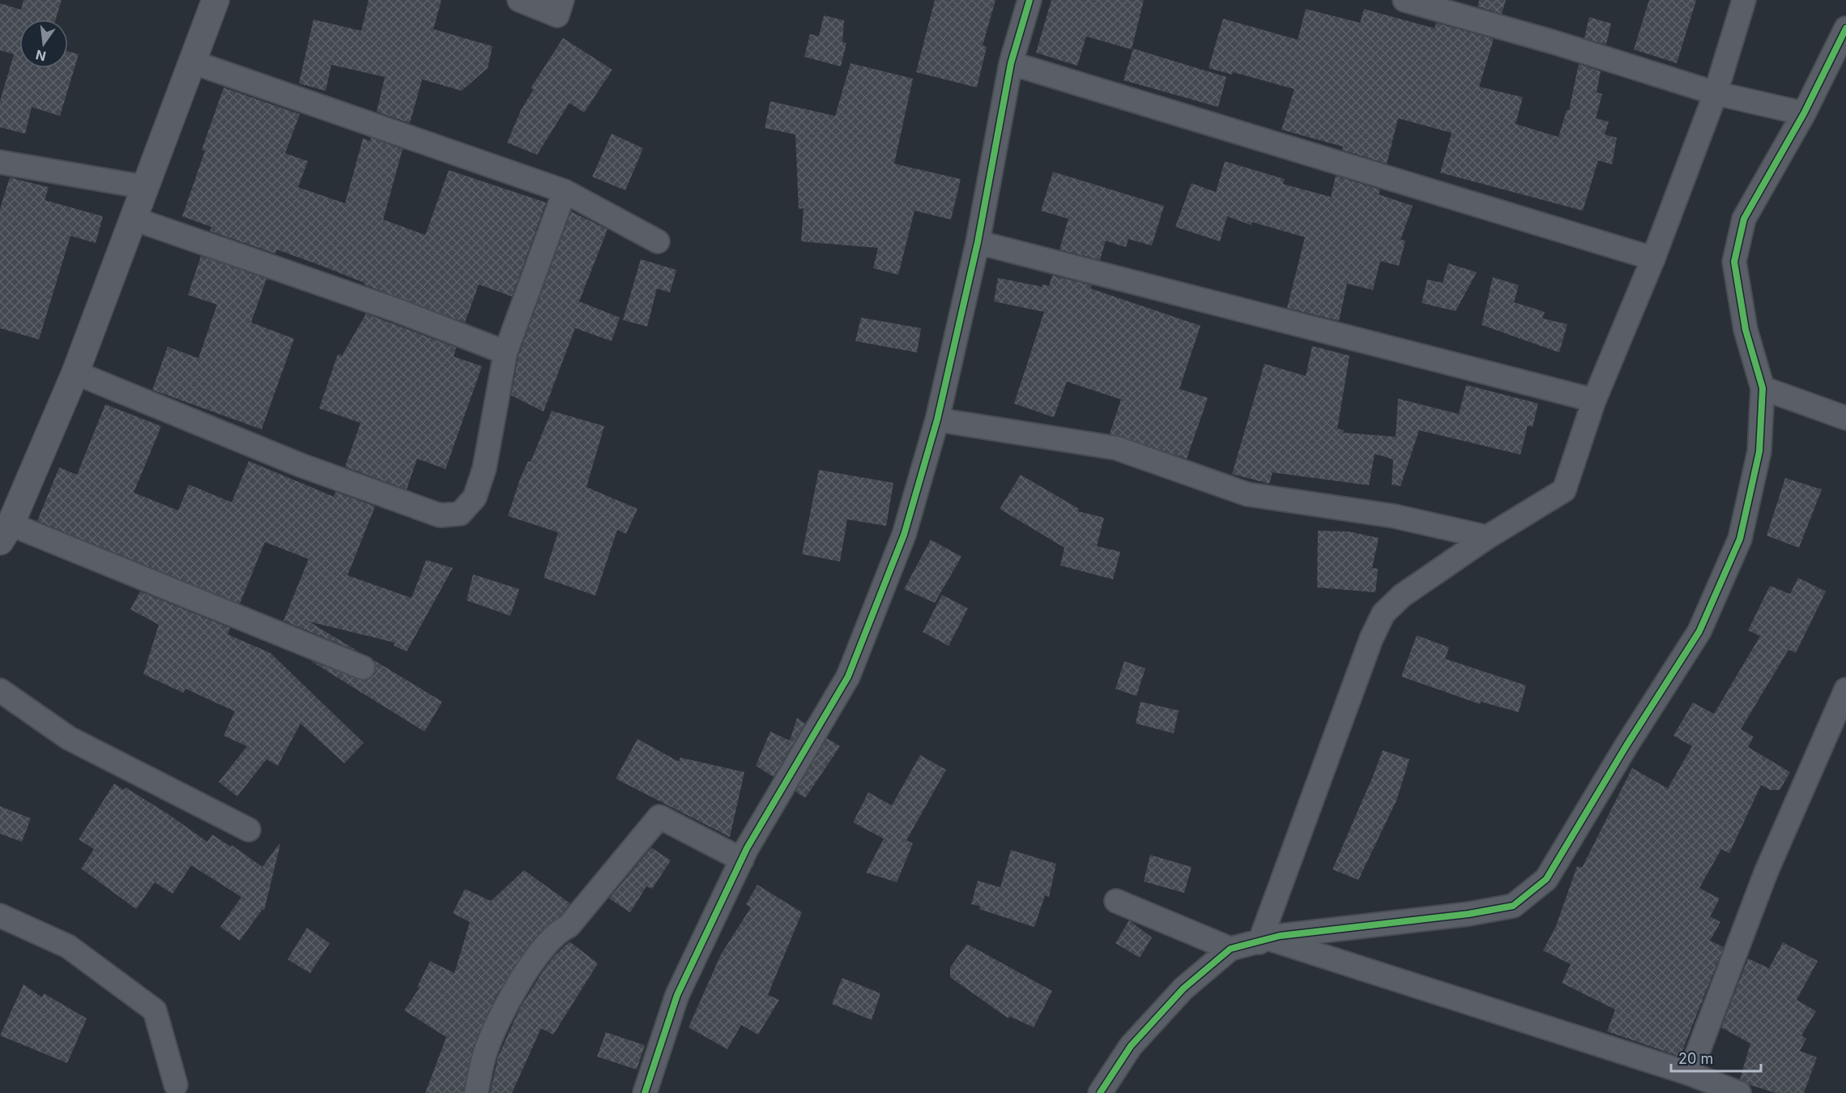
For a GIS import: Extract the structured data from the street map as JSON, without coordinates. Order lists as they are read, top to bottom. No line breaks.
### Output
{"scale_bar":"20 m","north":"bottom"}
